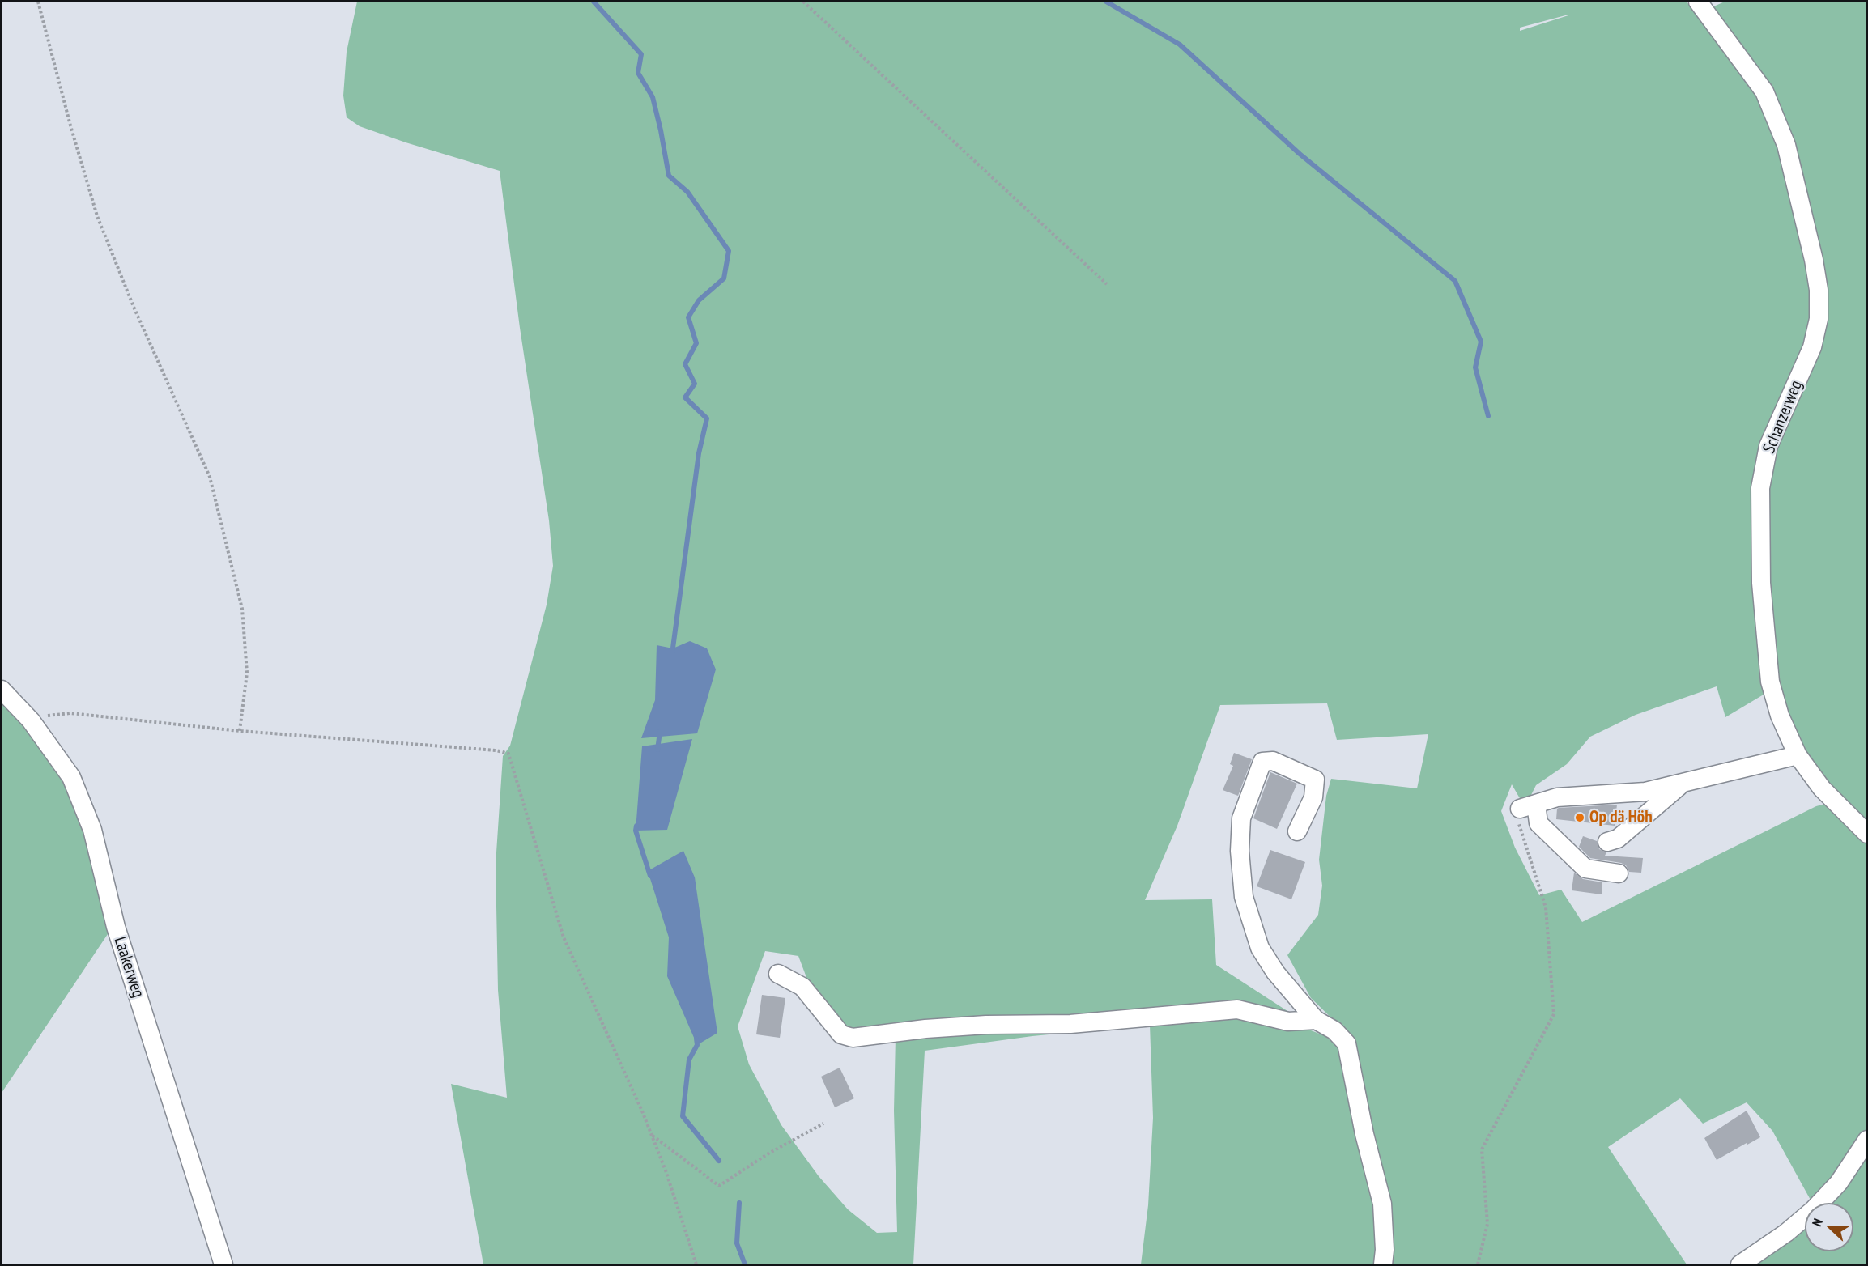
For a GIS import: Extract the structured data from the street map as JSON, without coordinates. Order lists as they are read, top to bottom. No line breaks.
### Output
{"streets":{"street":["Schanzerweg","Laakerweg"]},"places":["Op dä Höh"],"north":"left"}
